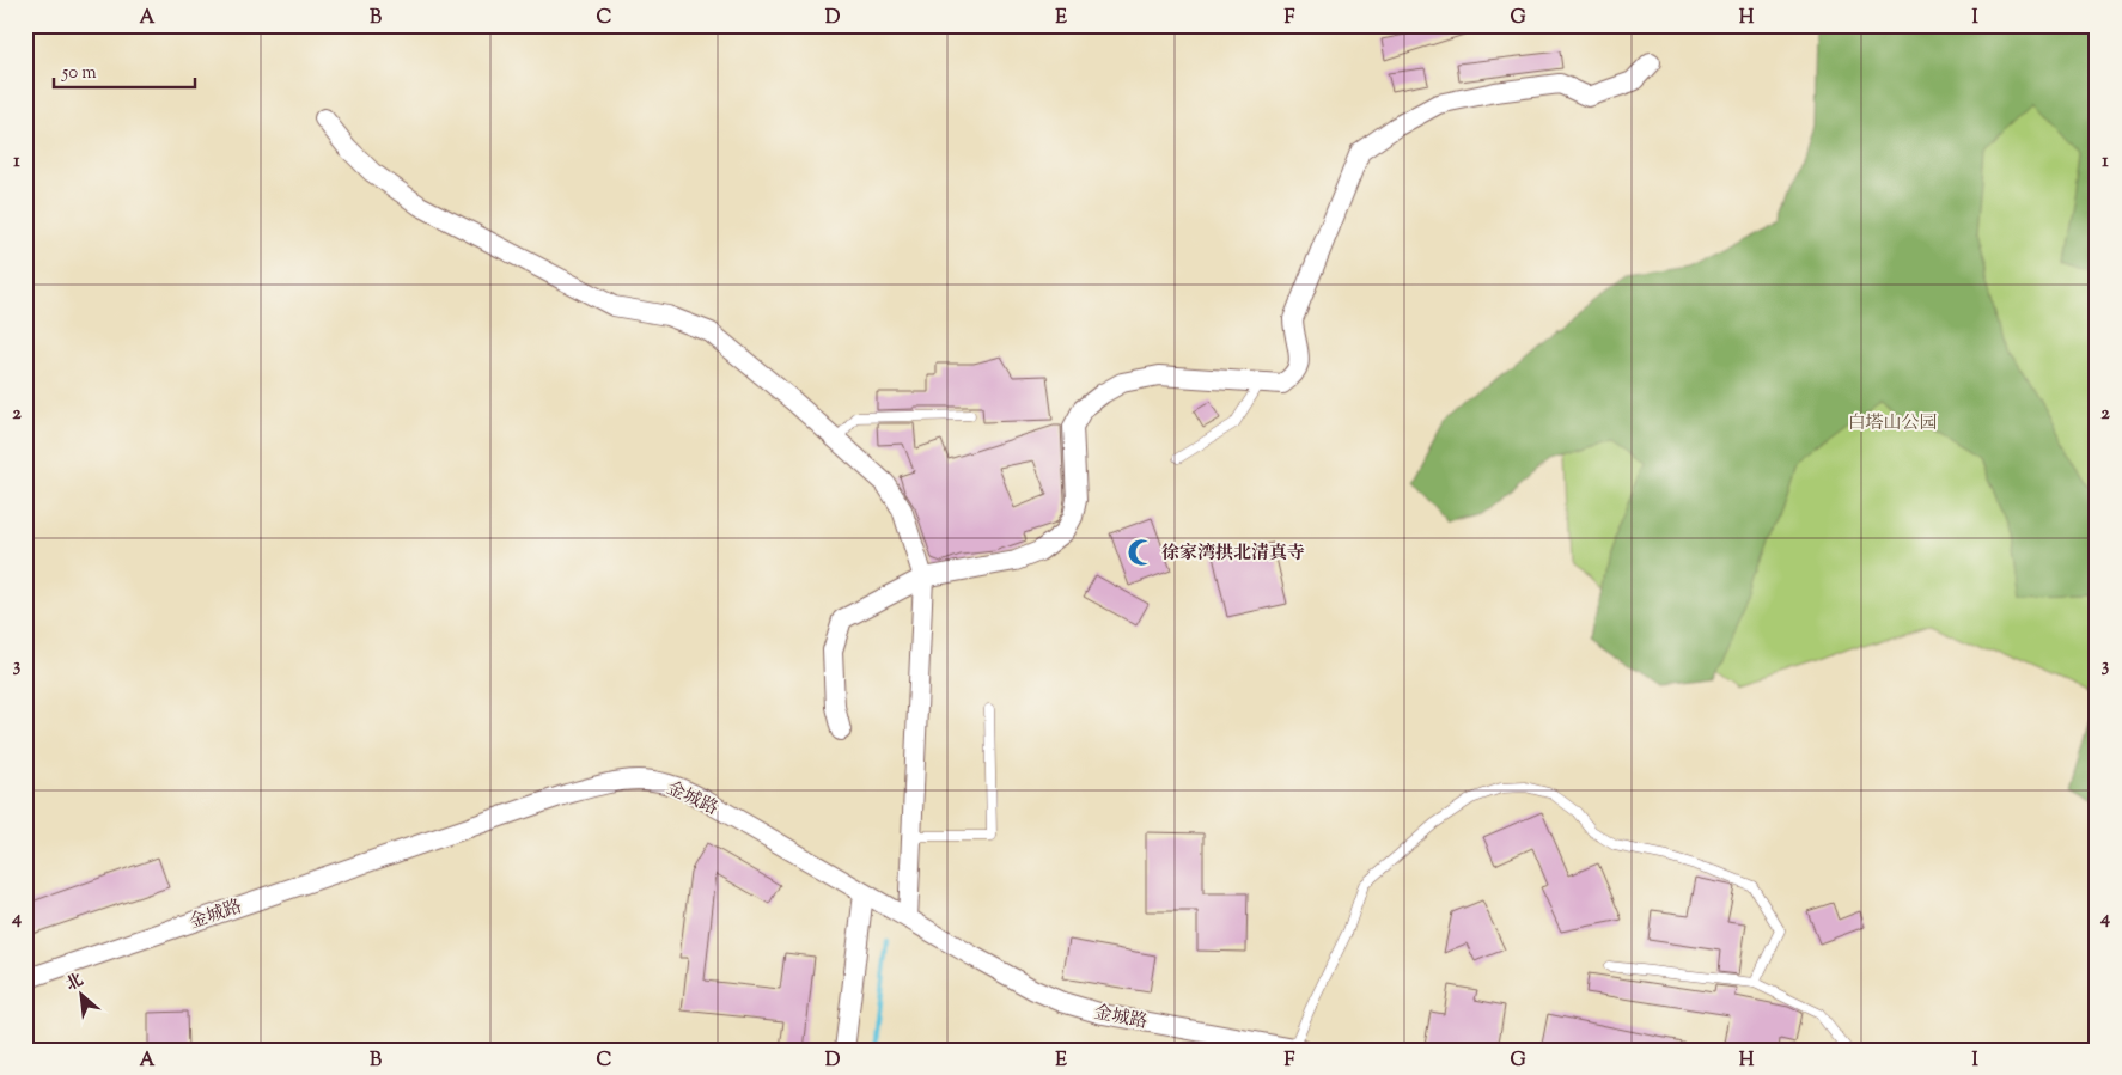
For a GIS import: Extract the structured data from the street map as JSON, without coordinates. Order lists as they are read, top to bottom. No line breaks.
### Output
{"streets":{"street":["金城路"]},"parks":["白塔山公园"],"places":{"mosque":["徐家湾拱北清真寺"]},"scale_bar":"50 m","north":"top left","grid":{"columns":["A","B","C","D","E","F","G","H","I"],"rows":["1","2","3","4"]}}
